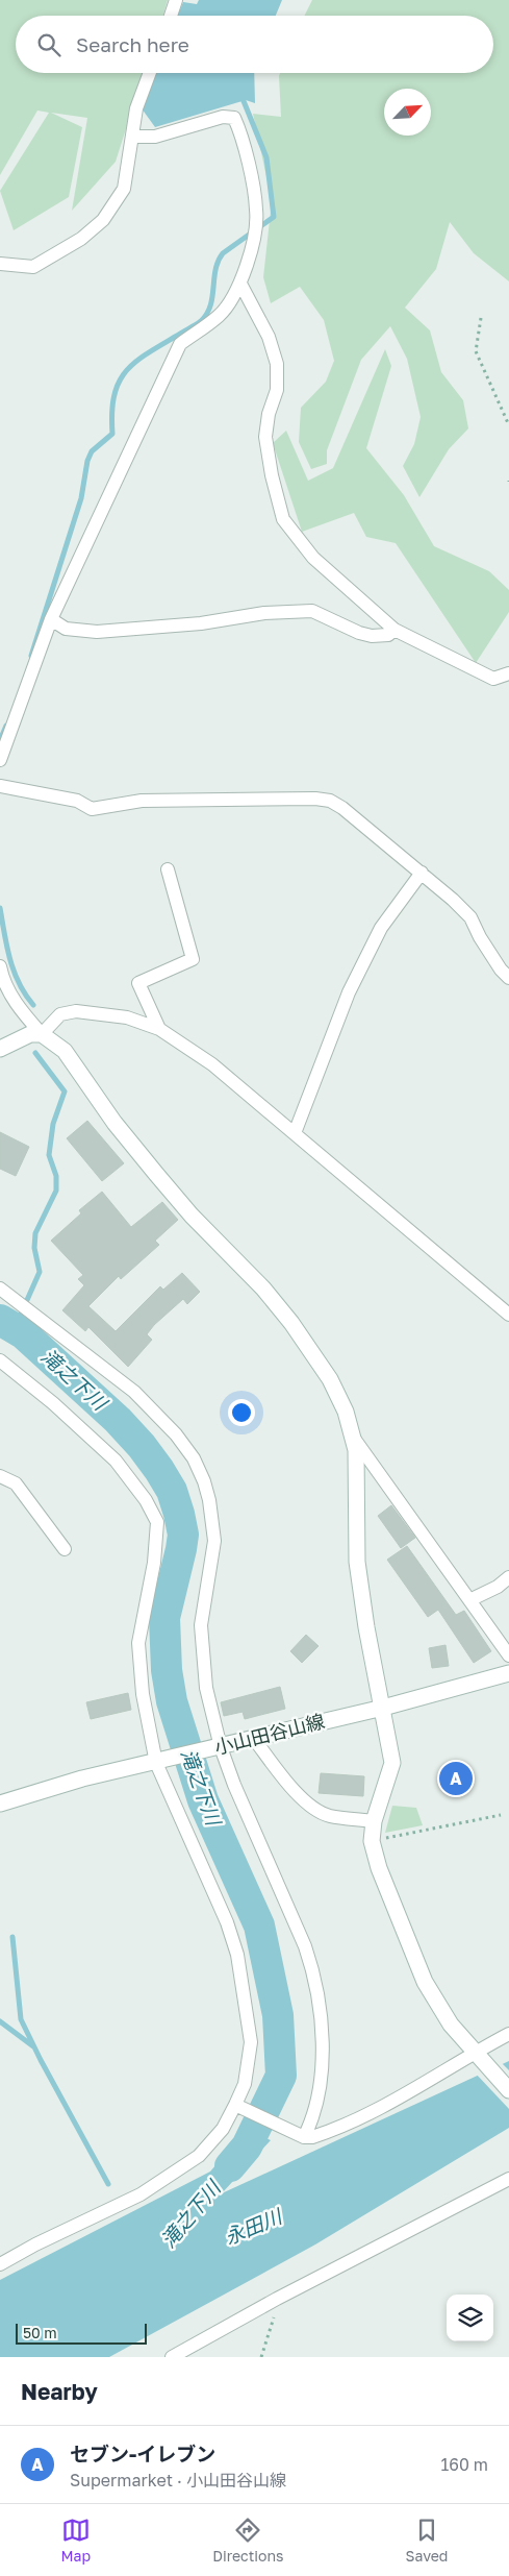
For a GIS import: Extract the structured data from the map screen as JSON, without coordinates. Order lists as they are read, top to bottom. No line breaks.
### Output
{"streets":{"street":["小山田谷山線"]},"water":["滝之下川","永田川"],"scale_bar":"50 m","north":"top right","page":{"search":"Search here","pins":"A","scale":"50 m","heading":"Nearby","list":[{"mark":"A","name":"セブン-イレブン","note":"Supermarket · 小山田谷山線","value":"160 m"}],"nav":["Map","Directions","Saved"]}}
